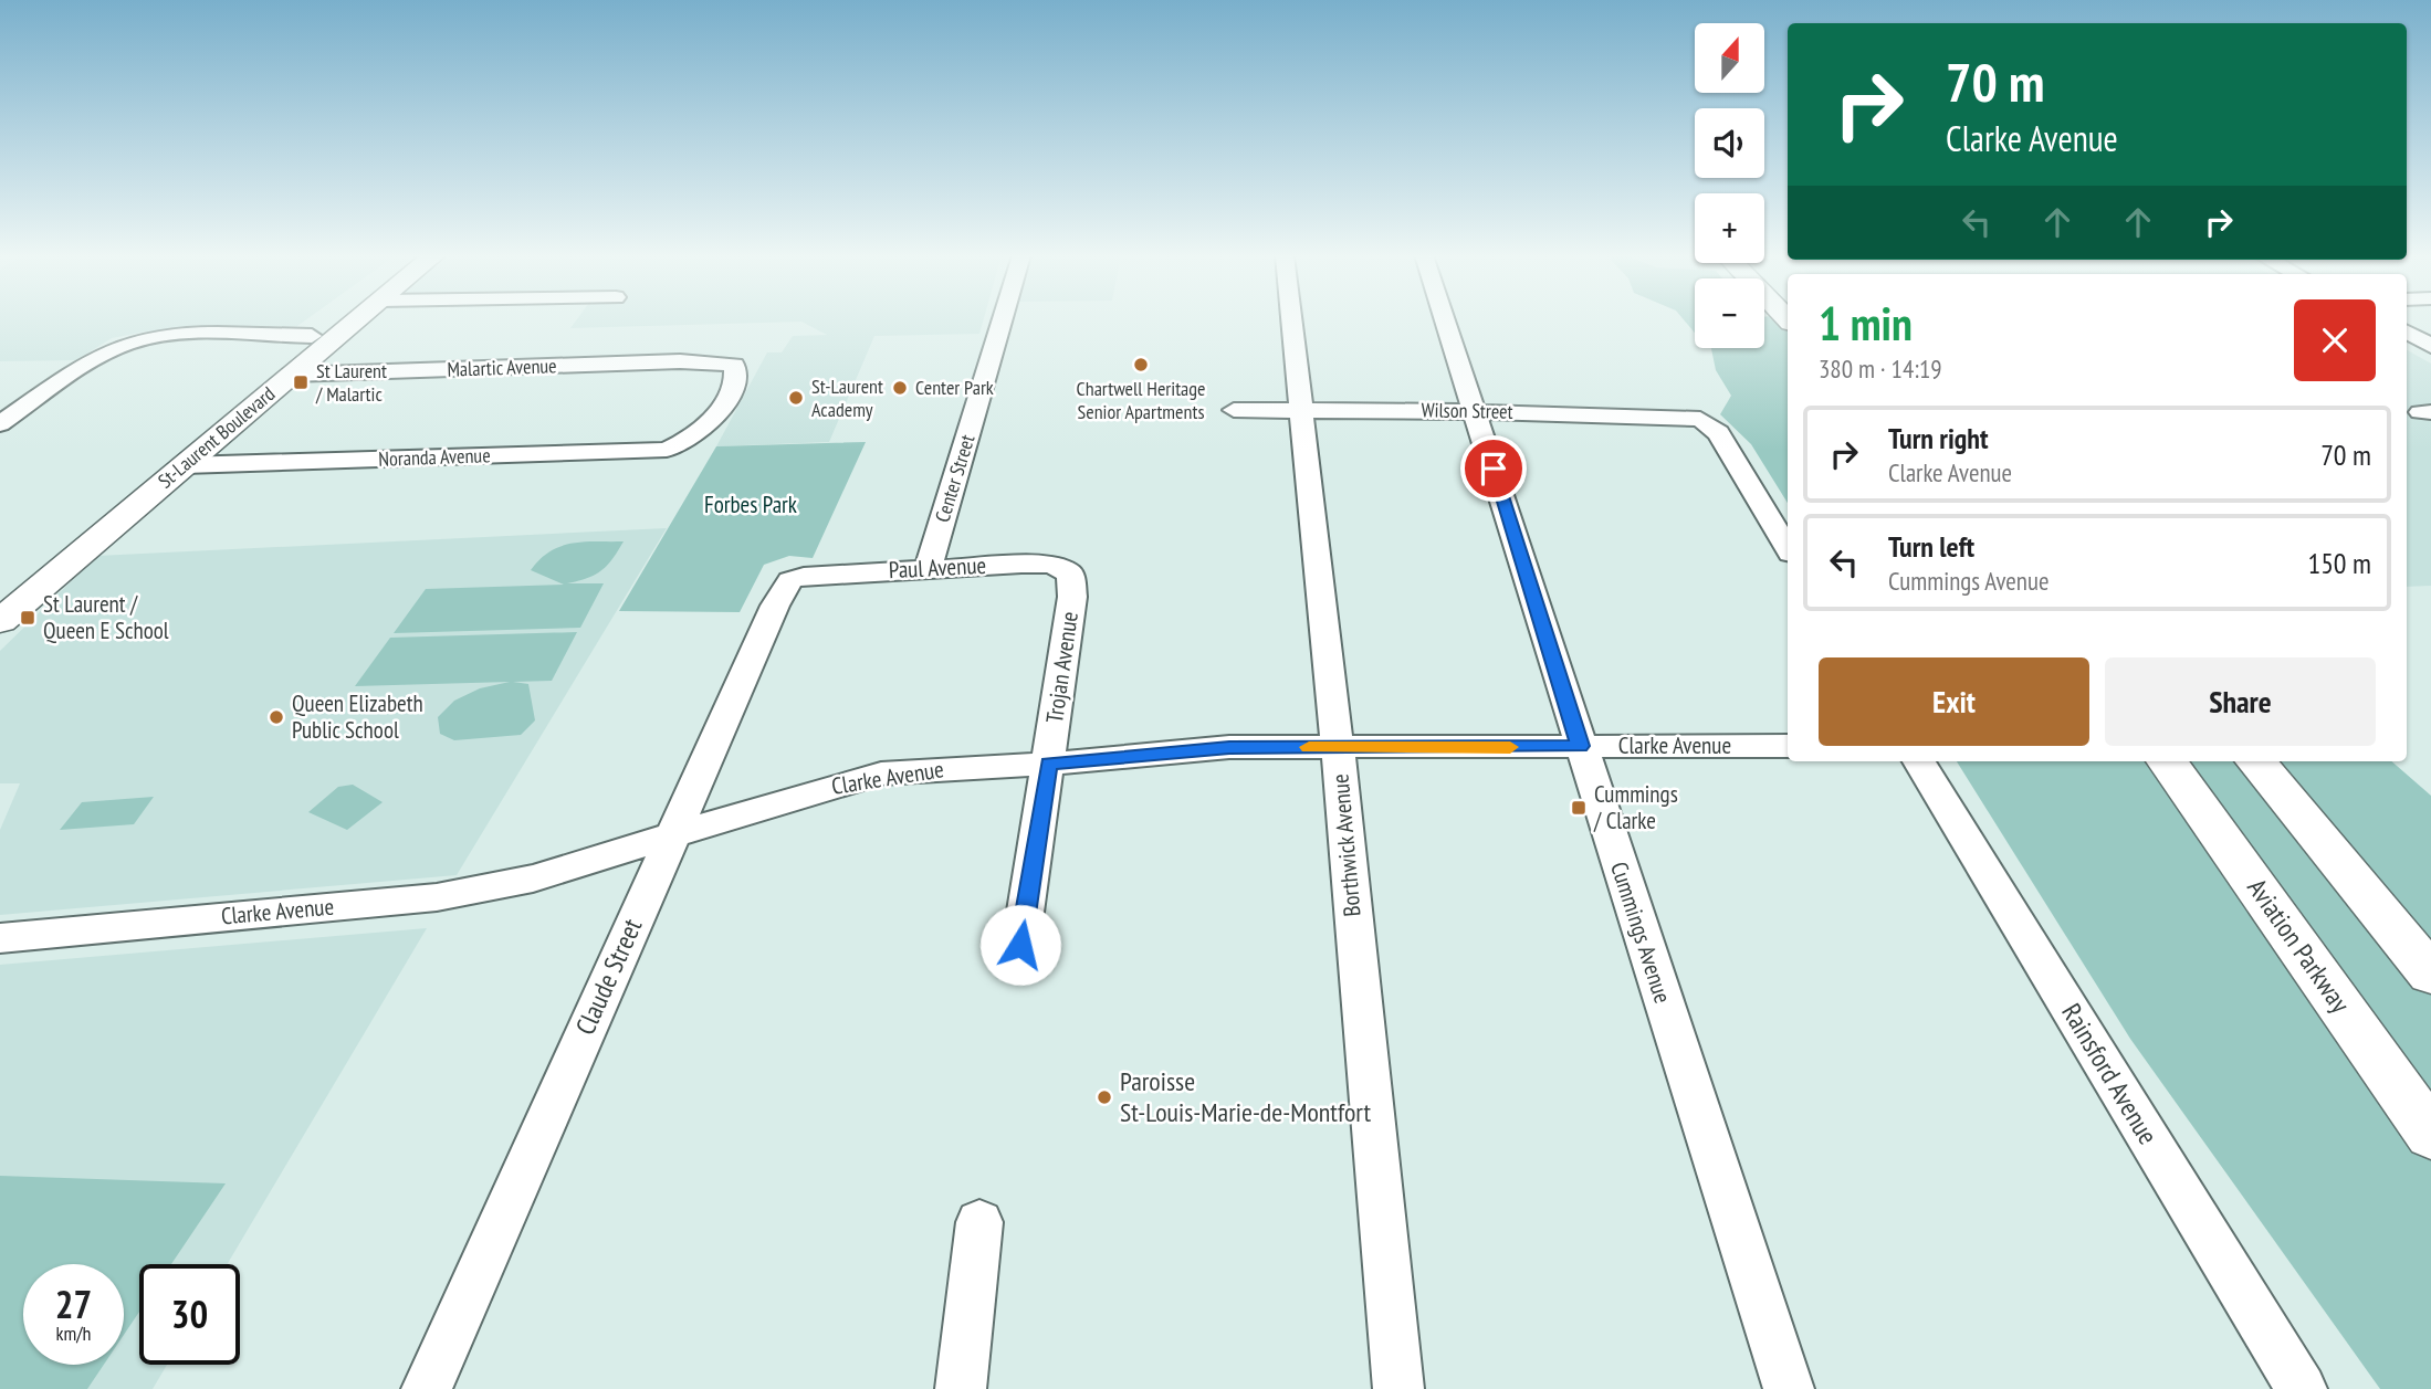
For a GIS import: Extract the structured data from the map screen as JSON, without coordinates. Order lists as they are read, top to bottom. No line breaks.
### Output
{"streets":{"main road":["St-Laurent Boulevard","Aviation Parkway"],"street":["Malartic Avenue","Wilson Street","Noranda Avenue","Center Street","Paul Avenue","Trojan Avenue","Clarke Avenue","Borthwick Avenue","Cummings Avenue","Claude Street","Rainsford Avenue"]},"crossings":[["Malartic Avenue","St-Laurent Boulevard"],["Malartic Avenue","Noranda Avenue"],["Wilson Street","Borthwick Avenue"],["Wilson Street","Cummings Avenue"],["St-Laurent Boulevard","Noranda Avenue"],["Center Street","Paul Avenue"],["Paul Avenue","Trojan Avenue"],["Paul Avenue","Claude Street"],["Trojan Avenue","Clarke Avenue"],["Clarke Avenue","Borthwick Avenue"],["Clarke Avenue","Cummings Avenue"],["Clarke Avenue","Claude Street"]],"parks":["Forbes Park"],"places":{"other":["Chartwell Heritage Senior Apartments","Center Park","St-Laurent Academy","Queen Elizabeth Public School","Paroisse St-Louis-Marie-de-Montfort"],"transit":["St Laurent / Malartic","St Laurent / Queen E School","Cummings / Clarke"]},"north":"top","page":{"map_buttons":["+","−"],"turn":["70 m","Clarke Avenue"],"heading":["1 min","380 m · 14:19"],"list":[{"name":"Turn right","note":"Clarke Avenue","value":"70 m"},{"name":"Turn left","note":"Cummings Avenue","value":"150 m"}],"buttons":["Exit","Share"],"speed":"27 km/h","limit":"30"}}
